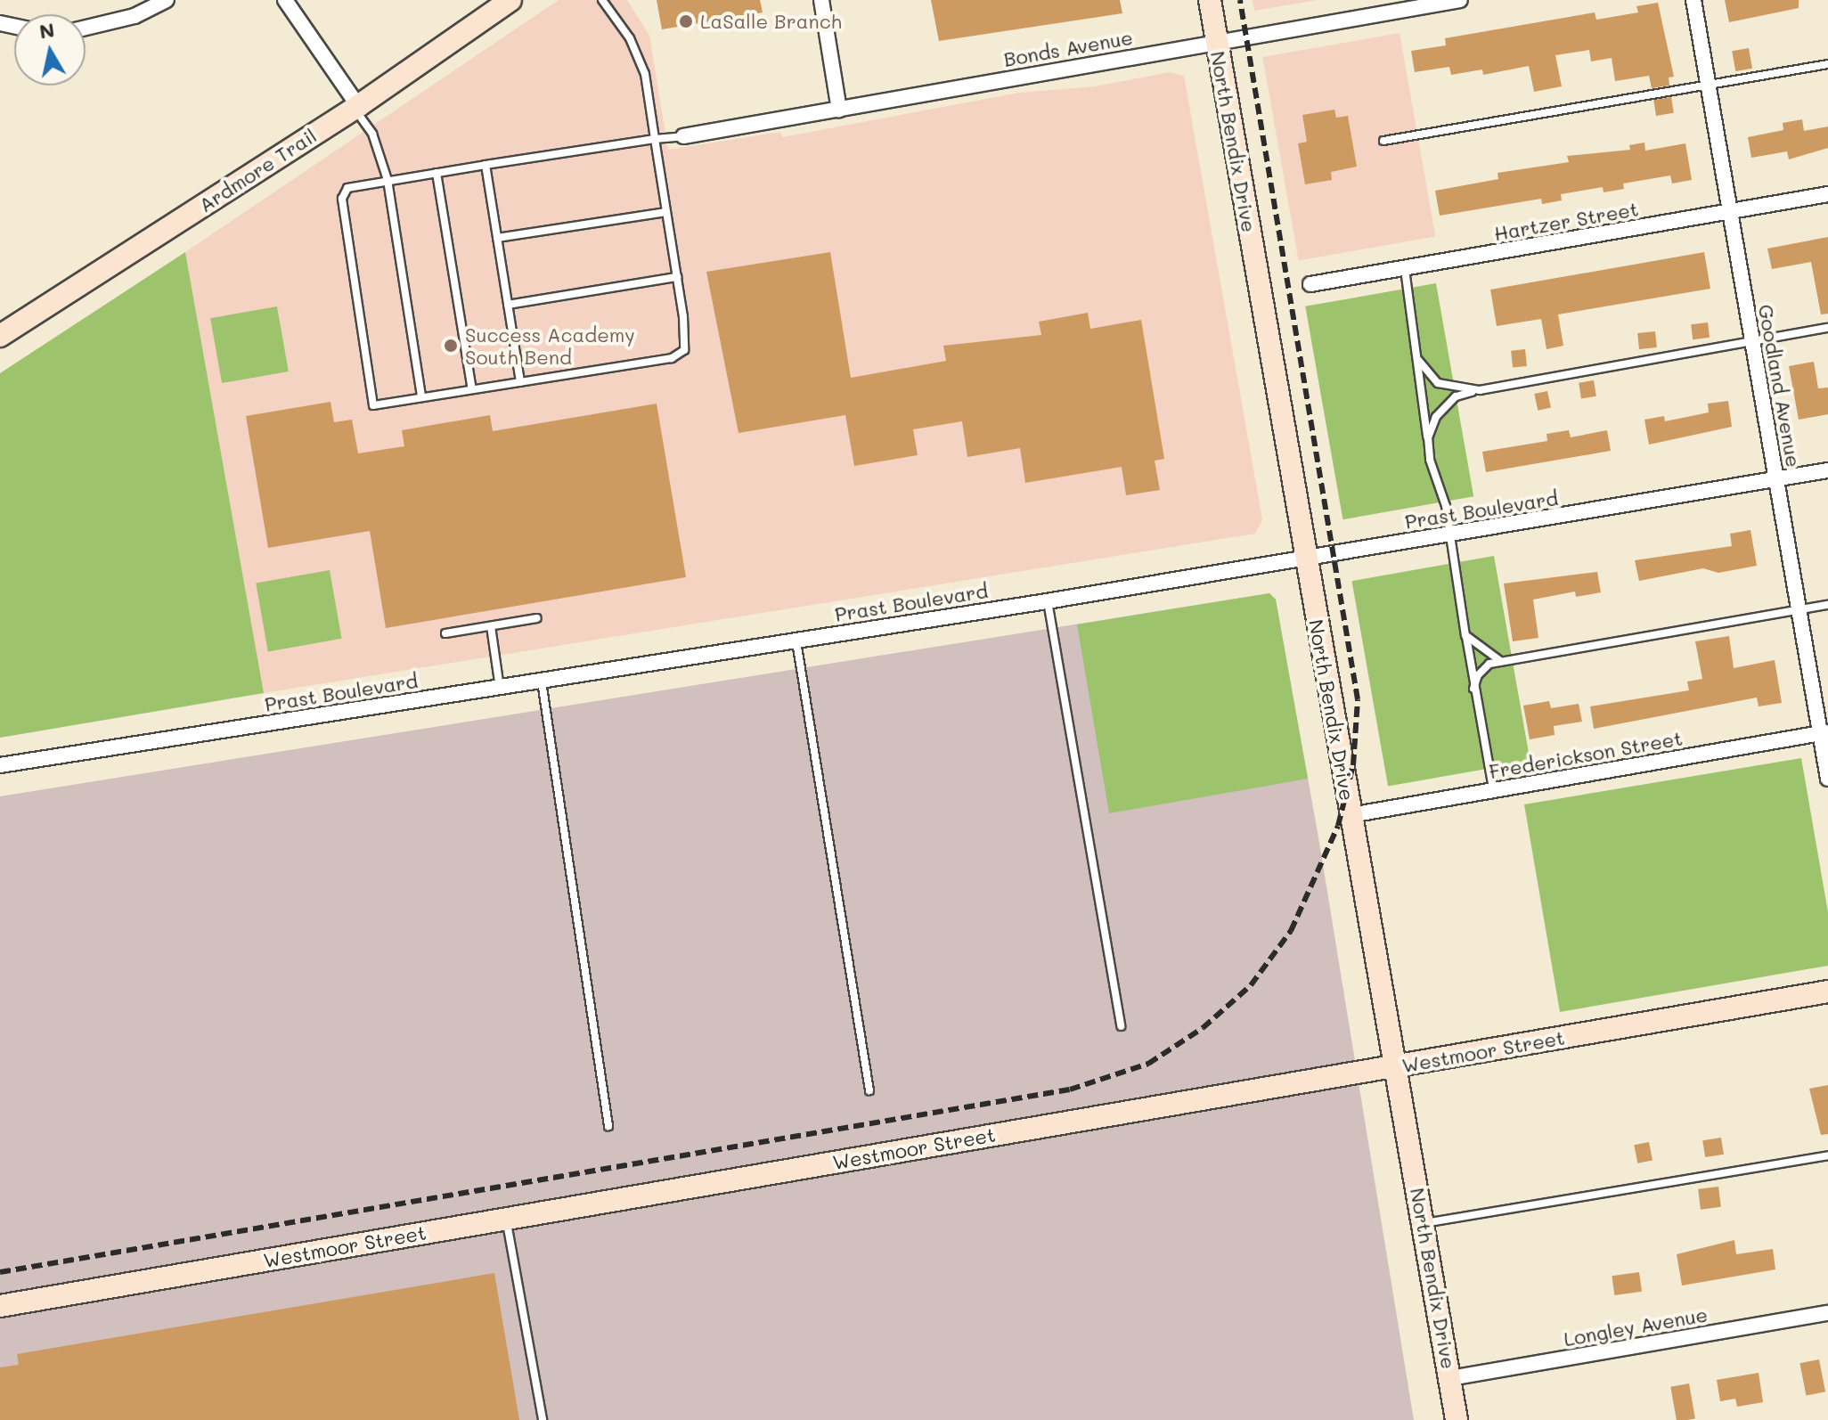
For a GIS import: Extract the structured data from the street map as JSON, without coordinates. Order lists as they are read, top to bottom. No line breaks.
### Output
{"streets":{"street":["Bonds Avenue","North Bendix Drive","Ardmore Trail","Hartzer Street","Goodland Avenue","Prast Boulevard","Frederickson Street","Westmoor Street","Longley Avenue"]},"crossings":[["Bonds Avenue","North Bendix Drive"],["North Bendix Drive","Prast Boulevard"],["North Bendix Drive","Frederickson Street"],["North Bendix Drive","Westmoor Street"],["North Bendix Drive","Longley Avenue"],["Hartzer Street","Goodland Avenue"],["Goodland Avenue","Prast Boulevard"],["Goodland Avenue","Frederickson Street"]],"places":["LaSalle Branch","Success Academy South Bend"],"north":"top"}
